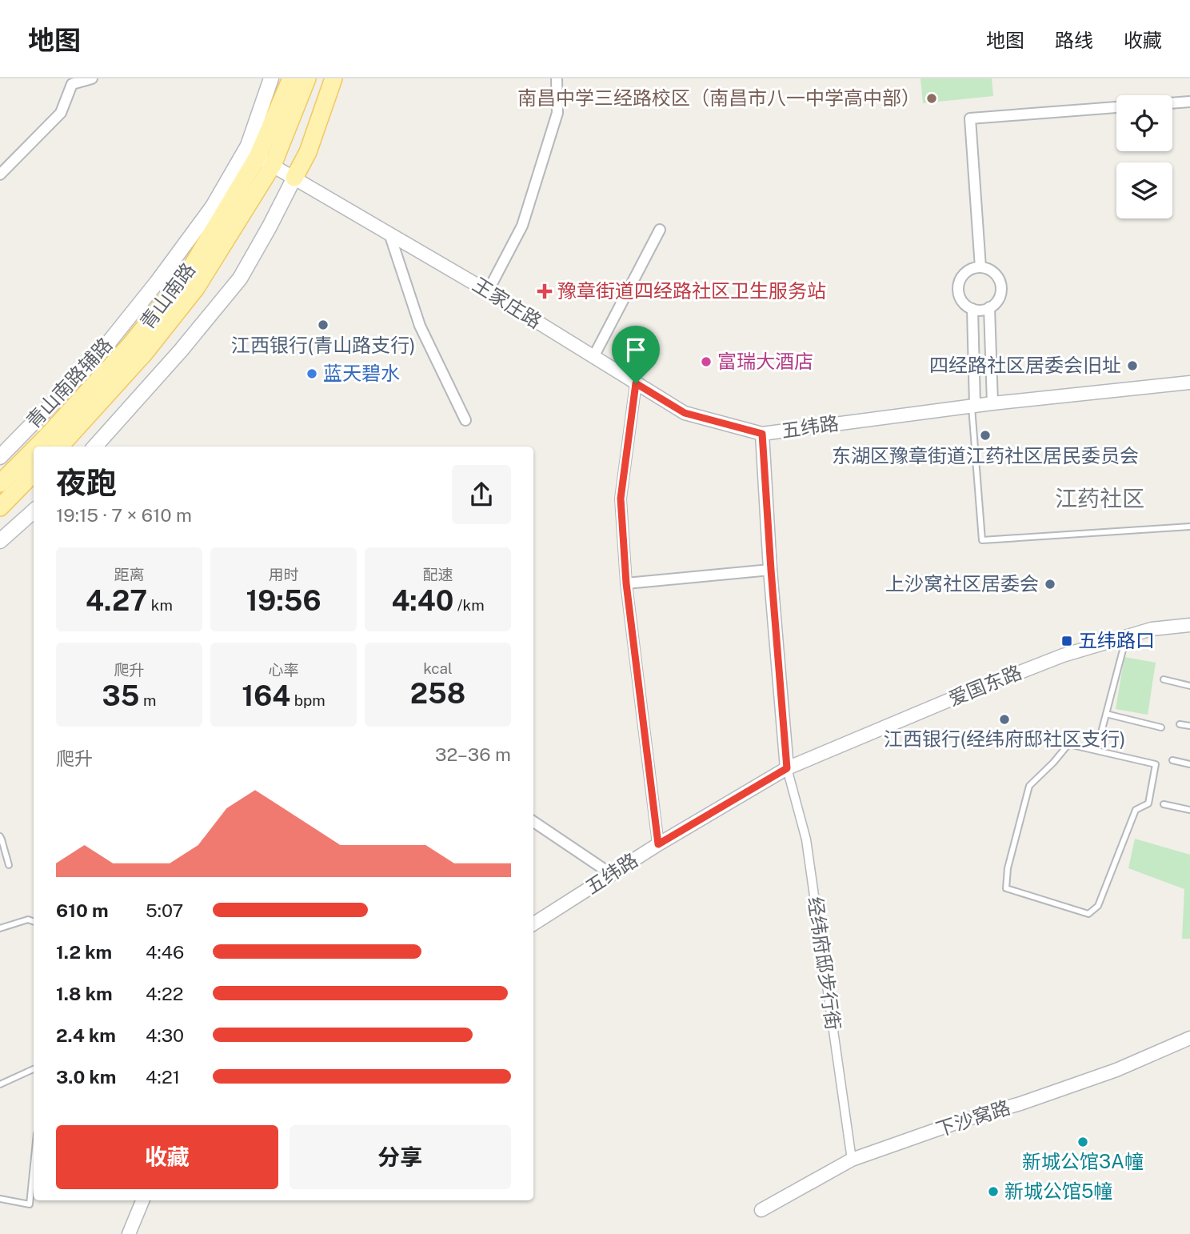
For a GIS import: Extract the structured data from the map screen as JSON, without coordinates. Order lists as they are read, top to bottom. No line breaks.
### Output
{"streets":{"main road":["青山南路","青山南路辅路"],"street":["王家庄路","五纬路","爱国东路","经纬府邸步行街","下沙窝路"]},"crossings":[["青山南路","王家庄路"],["王家庄路","五纬路"],["五纬路","爱国东路"],["五纬路","经纬府邸步行街"],["爱国东路","经纬府邸步行街"],["经纬府邸步行街","下沙窝路"]],"districts":["江药社区"],"places":{"other":["南昌中学三经路校区（南昌市八一中学高中部）","江西银行(青山路支行)","富瑞大酒店","四经路社区居委会旧址","蓝天碧水","东湖区豫章街道江药社区居民委员会","上沙窝社区居委会","江西银行(经纬府邸社区支行)","新城公馆3A幢","新城公馆5幢"],"health":["豫章街道四经路社区卫生服务站"],"transit":["五纬路口"]},"page":{"header":"地图","nav":["地图","路线","收藏"],"heading":["夜跑","19:15 · 7 × 610 m"],"stats":[["距离","4.27 km"],["用时","19:56"],["配速","4:40 /km"],["爬升","35 m"],["心率","164 bpm"],["kcal","258"]],"chart":["爬升","32–36 m"],"list":[{"name":"610 m","note":"5:07"},{"name":"1.2 km","note":"4:46"},{"name":"1.8 km","note":"4:22"},{"name":"2.4 km","note":"4:30"},{"name":"3.0 km","note":"4:21"}],"buttons":["收藏","分享"]}}
